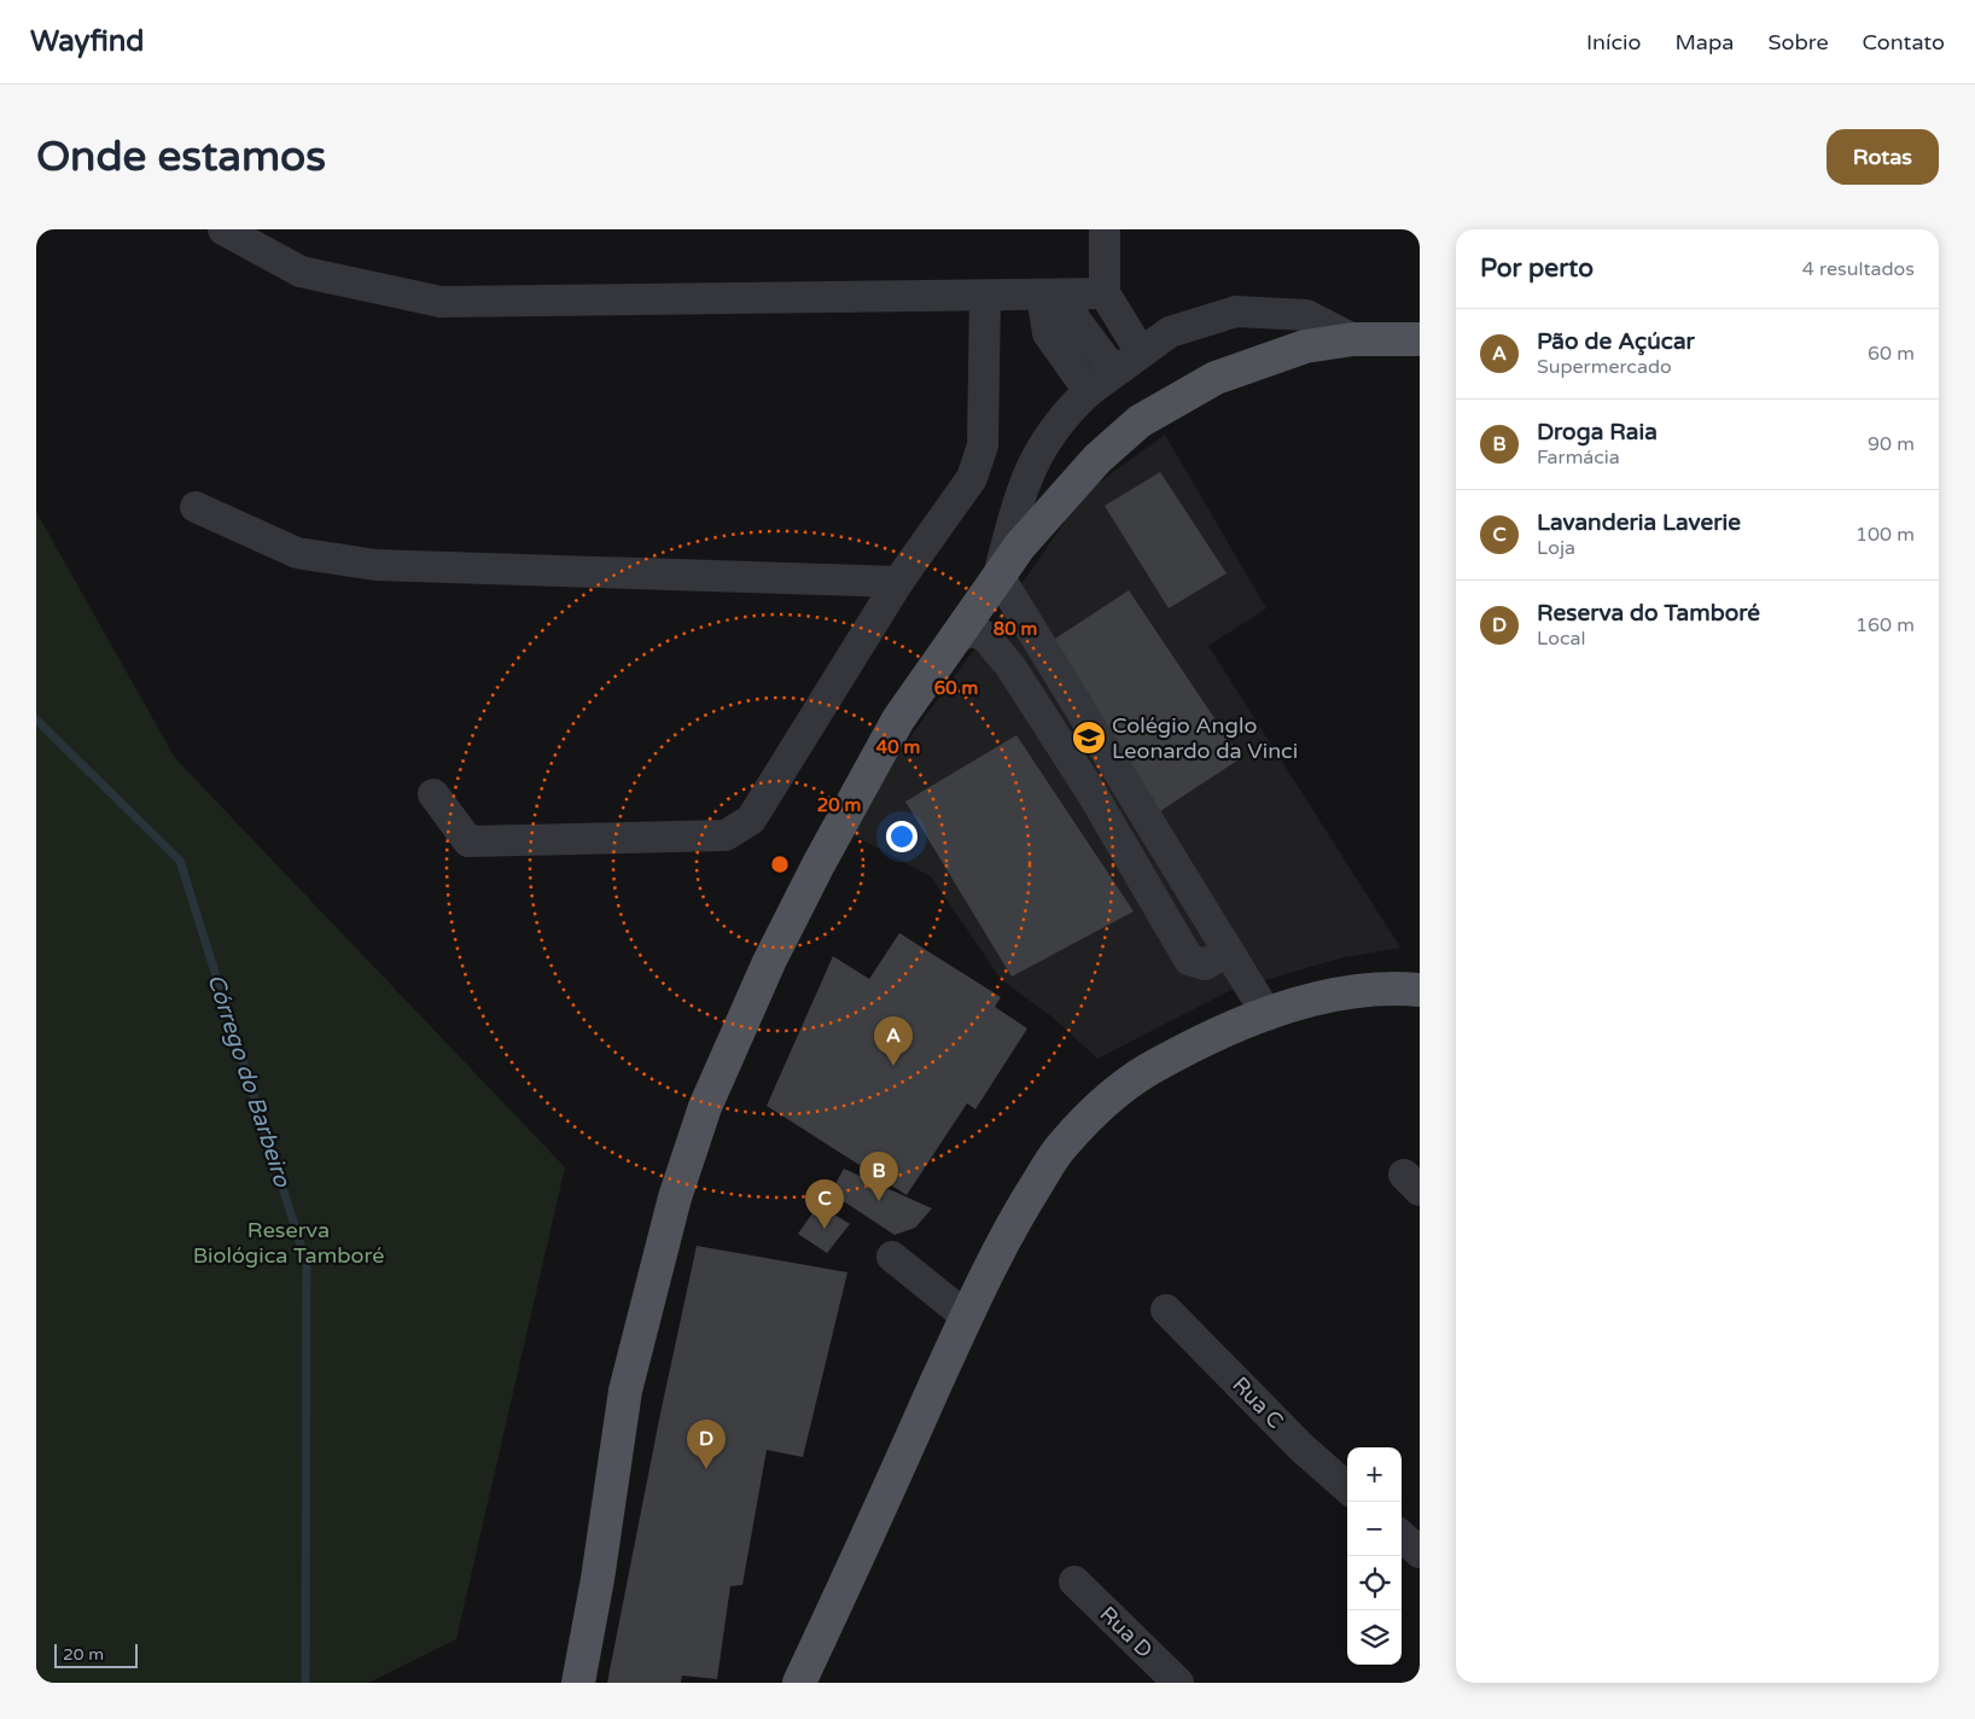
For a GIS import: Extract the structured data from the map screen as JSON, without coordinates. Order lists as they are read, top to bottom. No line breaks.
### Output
{"streets":{"street":["Rua C","Rua D"]},"water":["Córrego do Barbeiro"],"parks":["Reserva Biológica Tamboré"],"places":{"school or university":["Colégio Anglo Leonardo da Vinci"]},"scale_bar":"20 m","page":{"header":"Wayfind","nav":["Início","Mapa","Sobre","Contato"],"buttons":"Rotas","title":"Onde estamos","heading":["Por perto","4 resultados"],"list":[{"mark":"A","name":"Pão de Açúcar","note":"Supermercado","value":"60 m"},{"mark":"B","name":"Droga Raia","note":"Farmácia","value":"90 m"},{"mark":"C","name":"Lavanderia Laverie","note":"Loja","value":"100 m"},{"mark":"D","name":"Reserva do Tamboré","note":"Local","value":"160 m"}],"pins":["A","B","C","D"],"map_buttons":["+","−"],"scale":"20 m"},"rings":["80 m","60 m","40 m","20 m"]}
